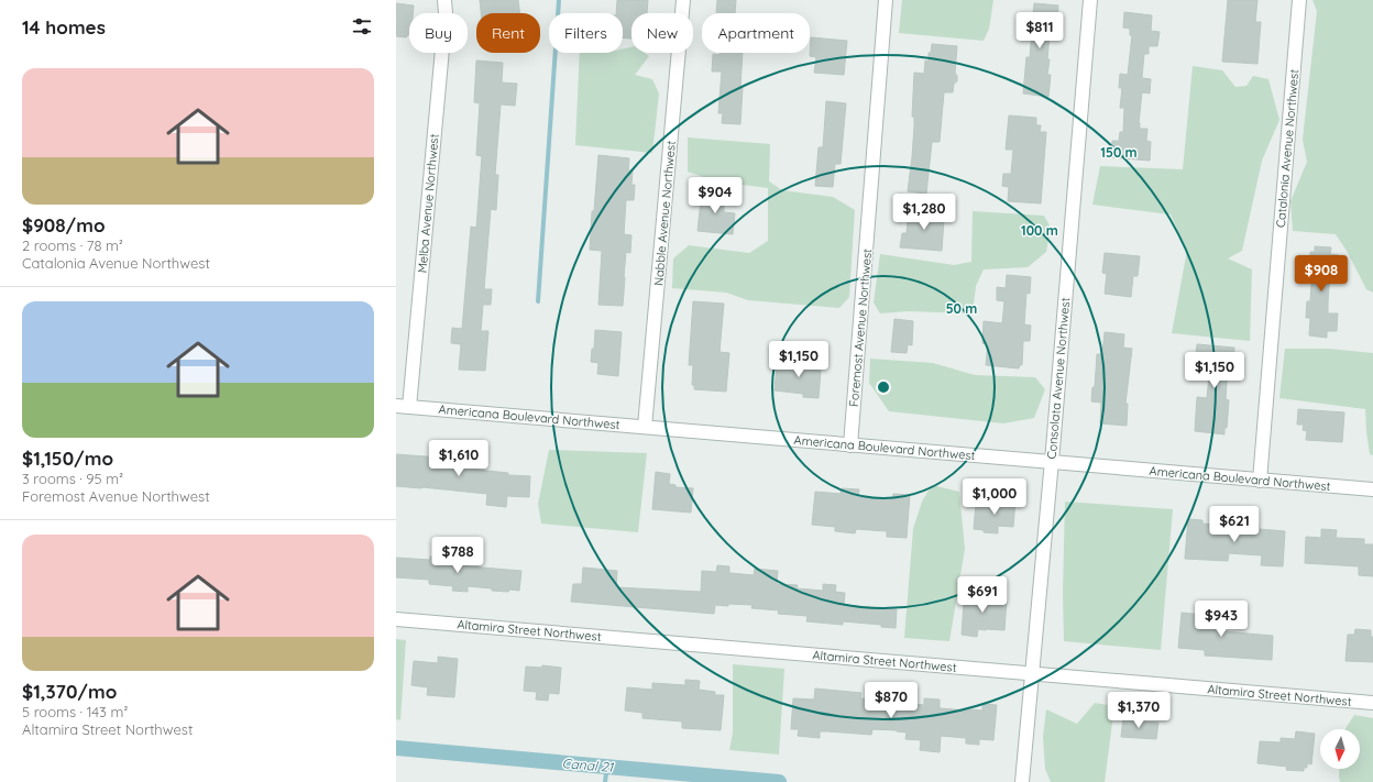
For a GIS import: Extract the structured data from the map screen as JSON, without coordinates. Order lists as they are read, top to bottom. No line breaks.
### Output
{"streets":{"street":["Catalonia Avenue Northwest","Melba Avenue Northwest","Nabble Avenue Northwest","Foremost Avenue Northwest","Consolata Avenue Northwest","Americana Boulevard Northwest","Altamira Street Northwest"]},"crossings":[["Catalonia Avenue Northwest","Americana Boulevard Northwest"],["Melba Avenue Northwest","Americana Boulevard Northwest"],["Nabble Avenue Northwest","Americana Boulevard Northwest"],["Foremost Avenue Northwest","Americana Boulevard Northwest"],["Consolata Avenue Northwest","Americana Boulevard Northwest"],["Consolata Avenue Northwest","Altamira Street Northwest"]],"water":["Canal 21"],"north":"bottom","page":{"heading":"14 homes","price":["$811","$904","$1,280","$908","$1,150","$1,150","$1,610","$1,000","$621","$788","$691","$943","$870","$1,370"],"chip":["Buy","Rent","Filters","New","Apartment"],"list":[{"name":"$908/mo","note":"2 rooms · 78 m² · Catalonia Avenue Northwest"},{"name":"$1,150/mo","note":"3 rooms · 95 m² · Foremost Avenue Northwest"},{"name":"$1,370/mo","note":"5 rooms · 143 m² · Altamira Street Northwest"}]},"rings":["150 m","100 m","50 m"]}
